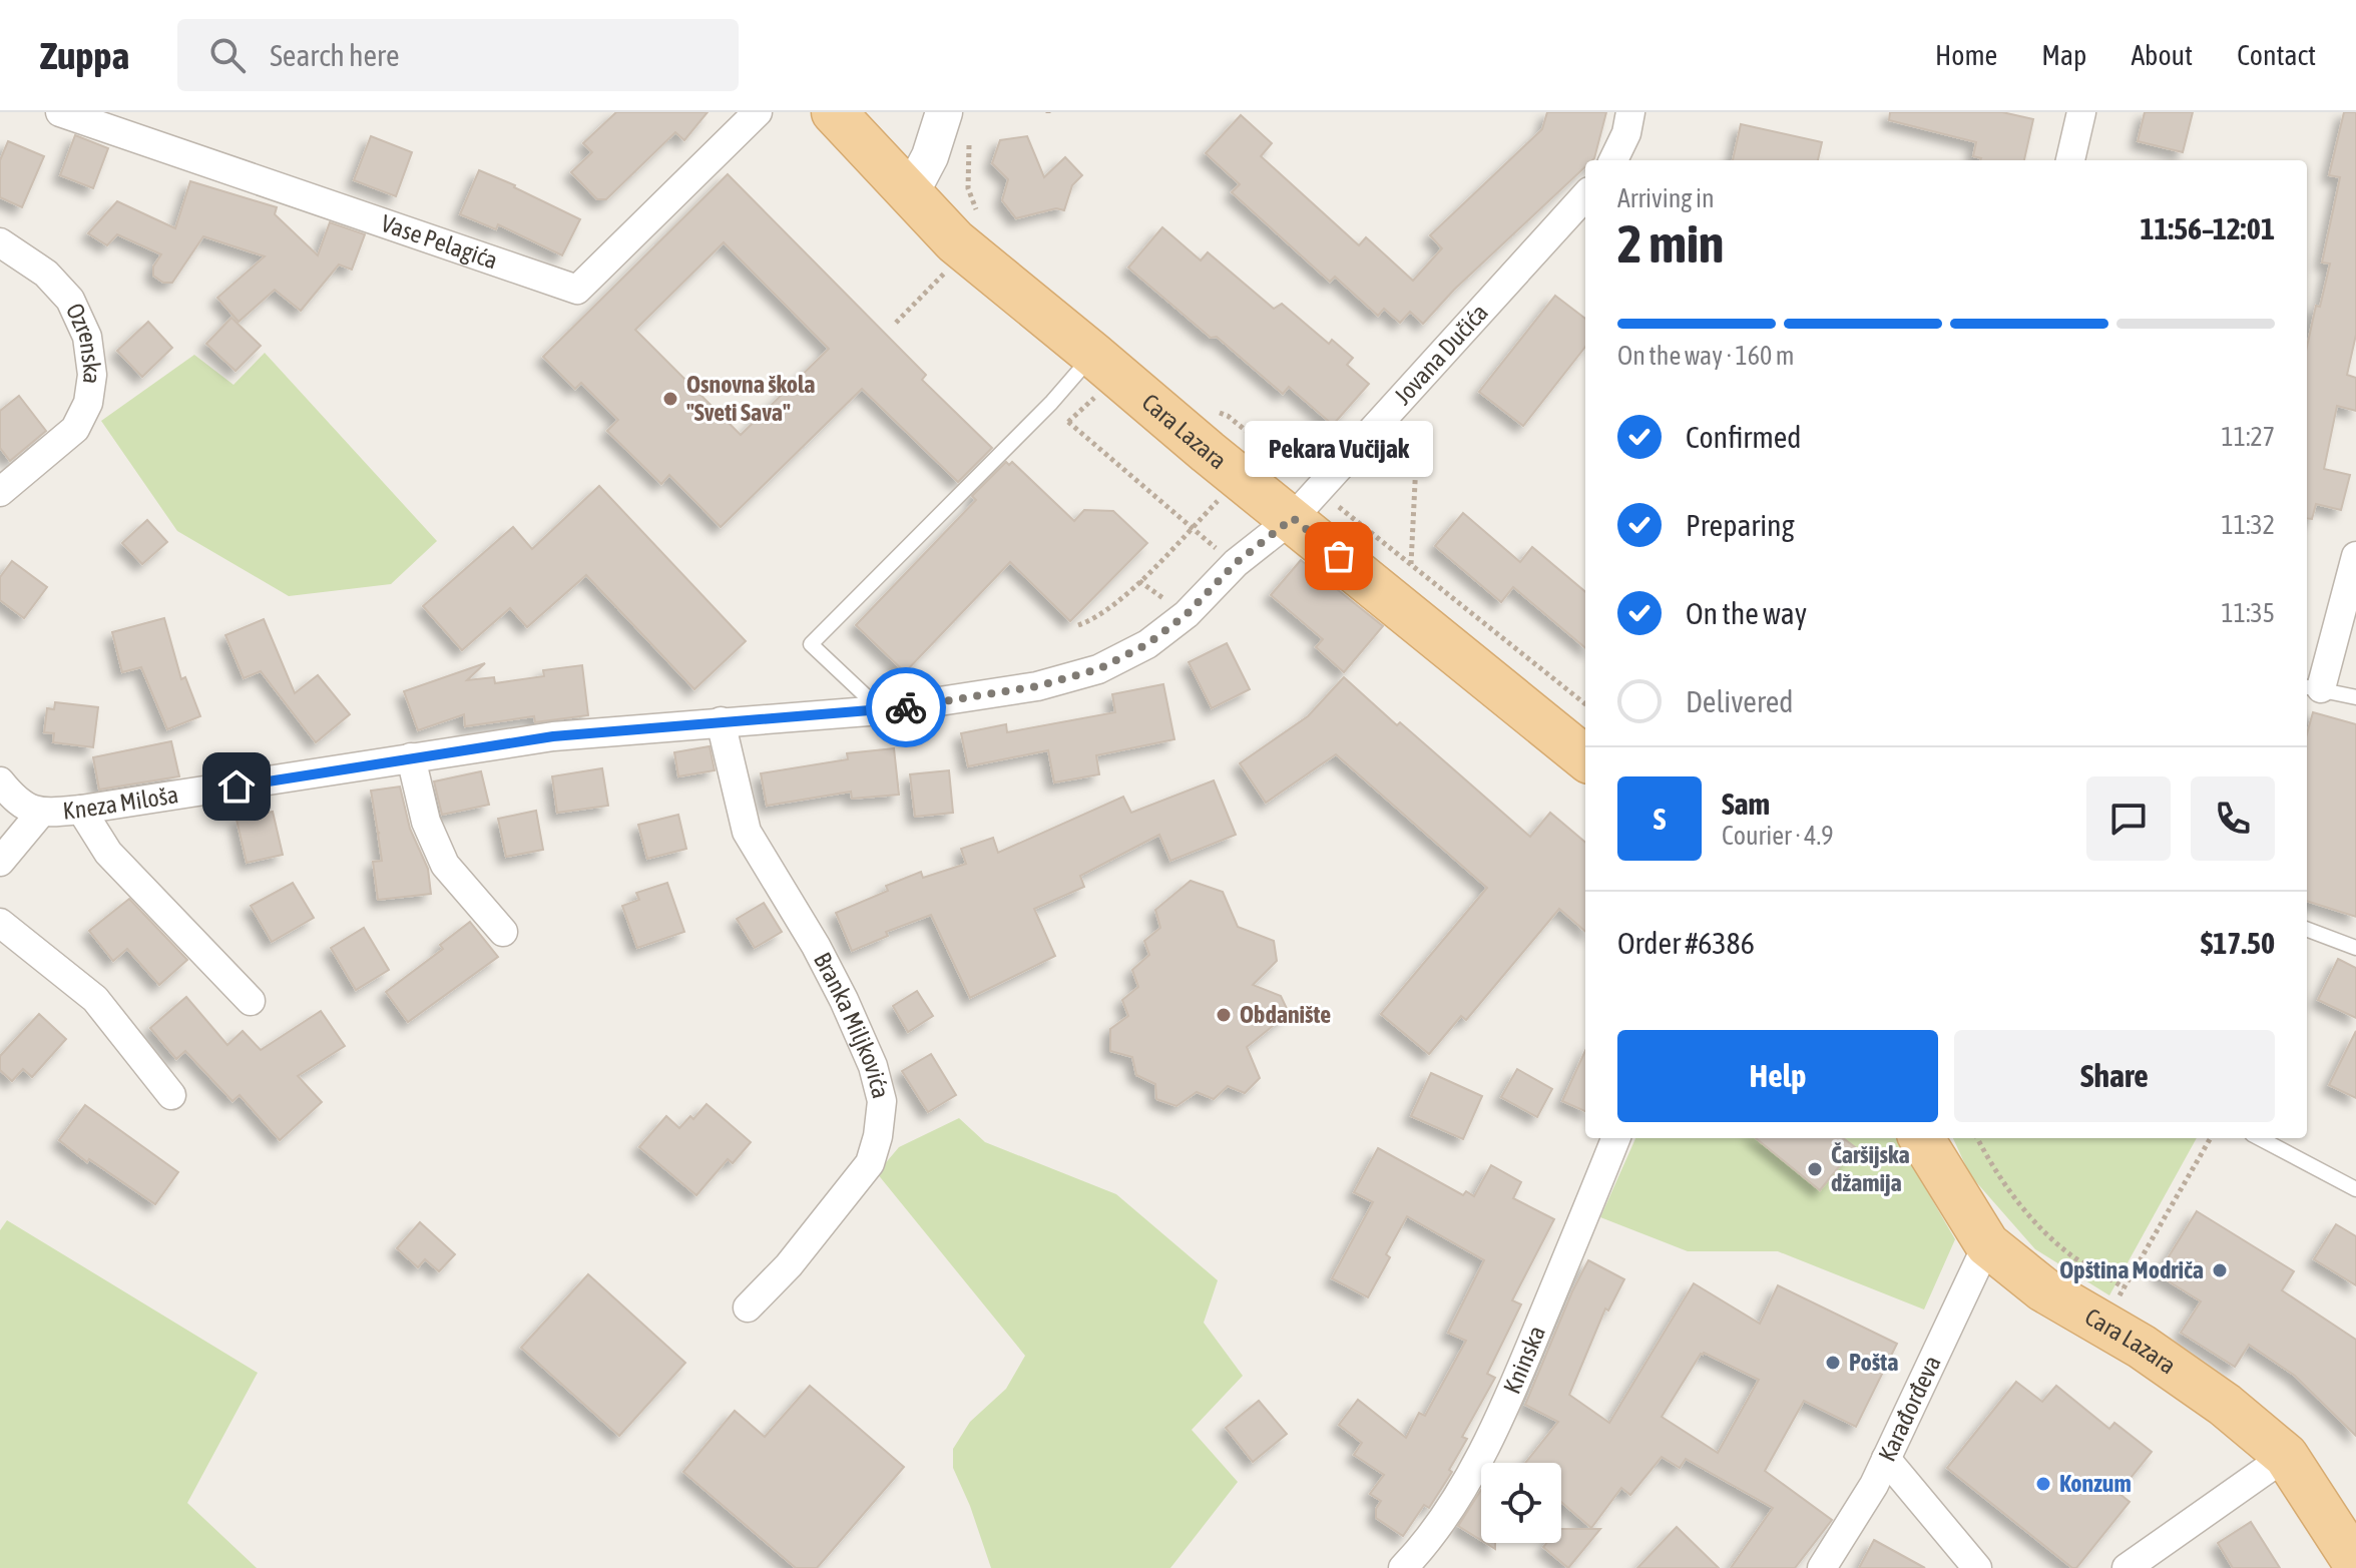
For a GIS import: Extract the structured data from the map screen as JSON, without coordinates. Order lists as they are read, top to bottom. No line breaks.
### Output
{"streets":{"main road":["Cara Lazara"],"street":["Vase Pelagića","Ozrenska","Jovana Dučića","Kneza Miloša","Branka Miljkovića","Kninska","Karađorđeva"]},"crossings":[["Jovana Dučića","Cara Lazara"],["Jovana Dučića","Kneza Miloša"],["Cara Lazara","Kneza Miloša"],["Cara Lazara","Karađorđeva"],["Kneza Miloša","Branka Miljkovića"]],"places":["Osnovna škola \"Sveti Sava\"","Pekara Vučijak","Obdanište","Čaršijska džamija","Opština Modriča","Pošta","Konzum"],"page":{"header":"Zuppa","search":"Search here","nav":["Home","Map","About","Contact"],"heading":["2 min","Arriving in","11:56–12:01"],"panel":["Sam","Courier · 4.9","Order #6386","$17.50"],"bar":"On the way · 160 m","list":[["Confirmed","11:27"],["Preparing","11:32"],["On the way","11:35"],"Delivered"],"bubble":"Pekara Vučijak","round":"S","buttons":["Help","Share"]}}
